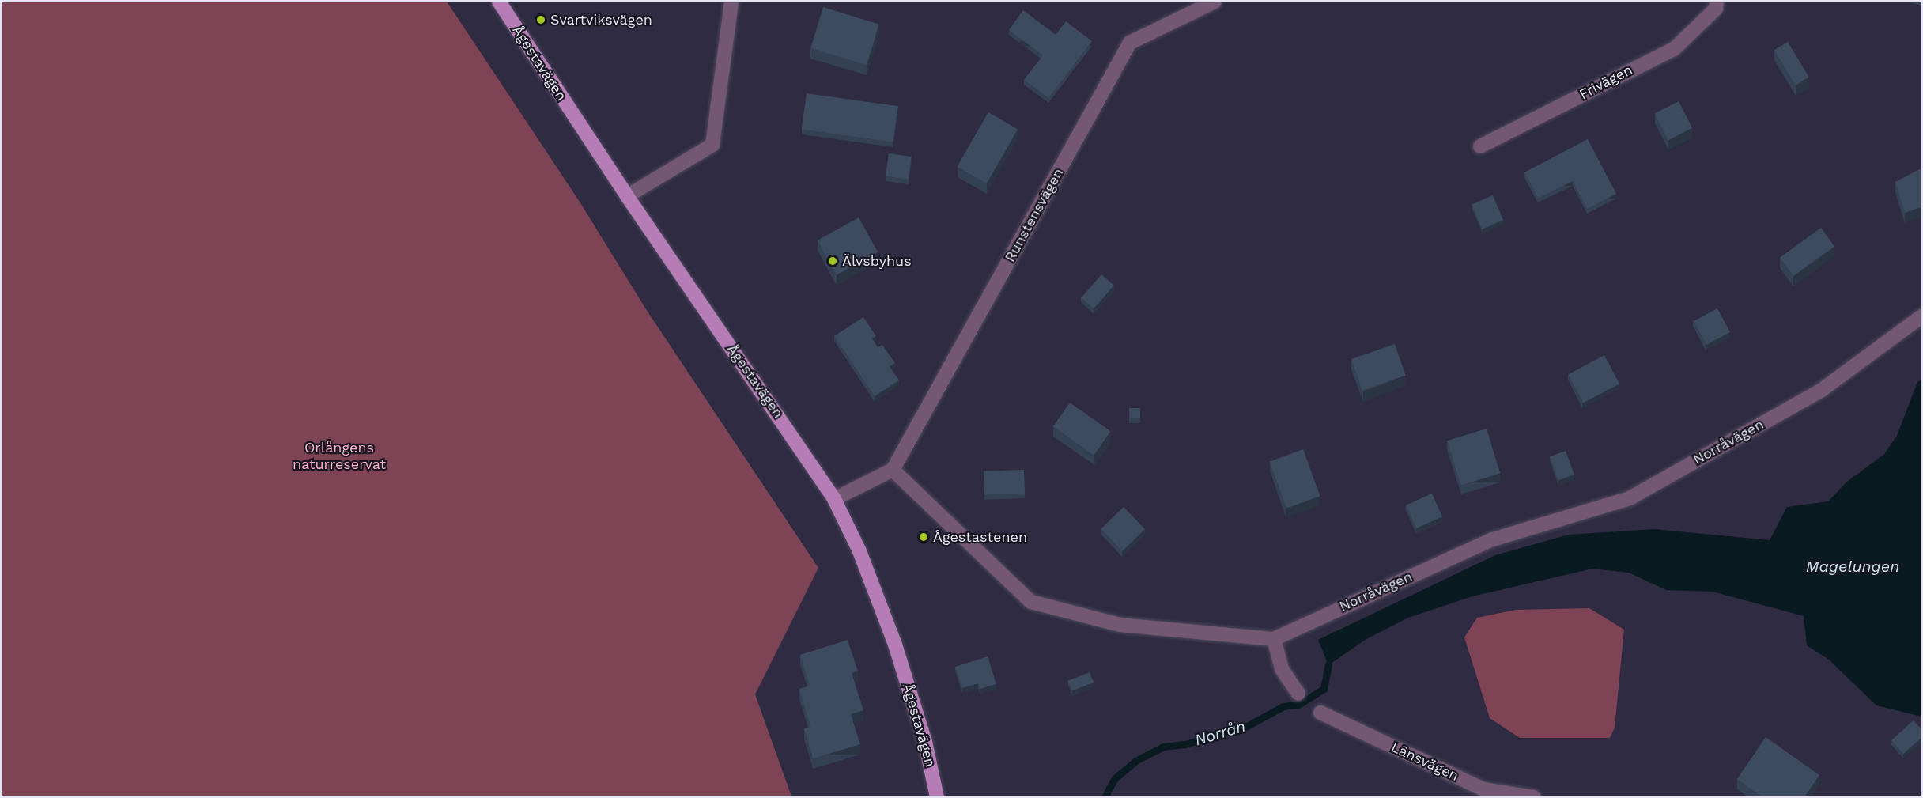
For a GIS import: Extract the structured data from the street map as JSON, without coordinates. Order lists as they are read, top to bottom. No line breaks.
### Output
{"streets":{"main road":["Ågestavägen"],"street":["Frivägen","Runstensvägen","Norråvägen","Länsvägen"]},"crossings":[["Runstensvägen","Norråvägen"]],"water":["Magelungen","Norrån"],"parks":["Orlångens naturreservat"],"places":["Svartviksvägen","Älvsbyhus","Ågestastenen"]}
